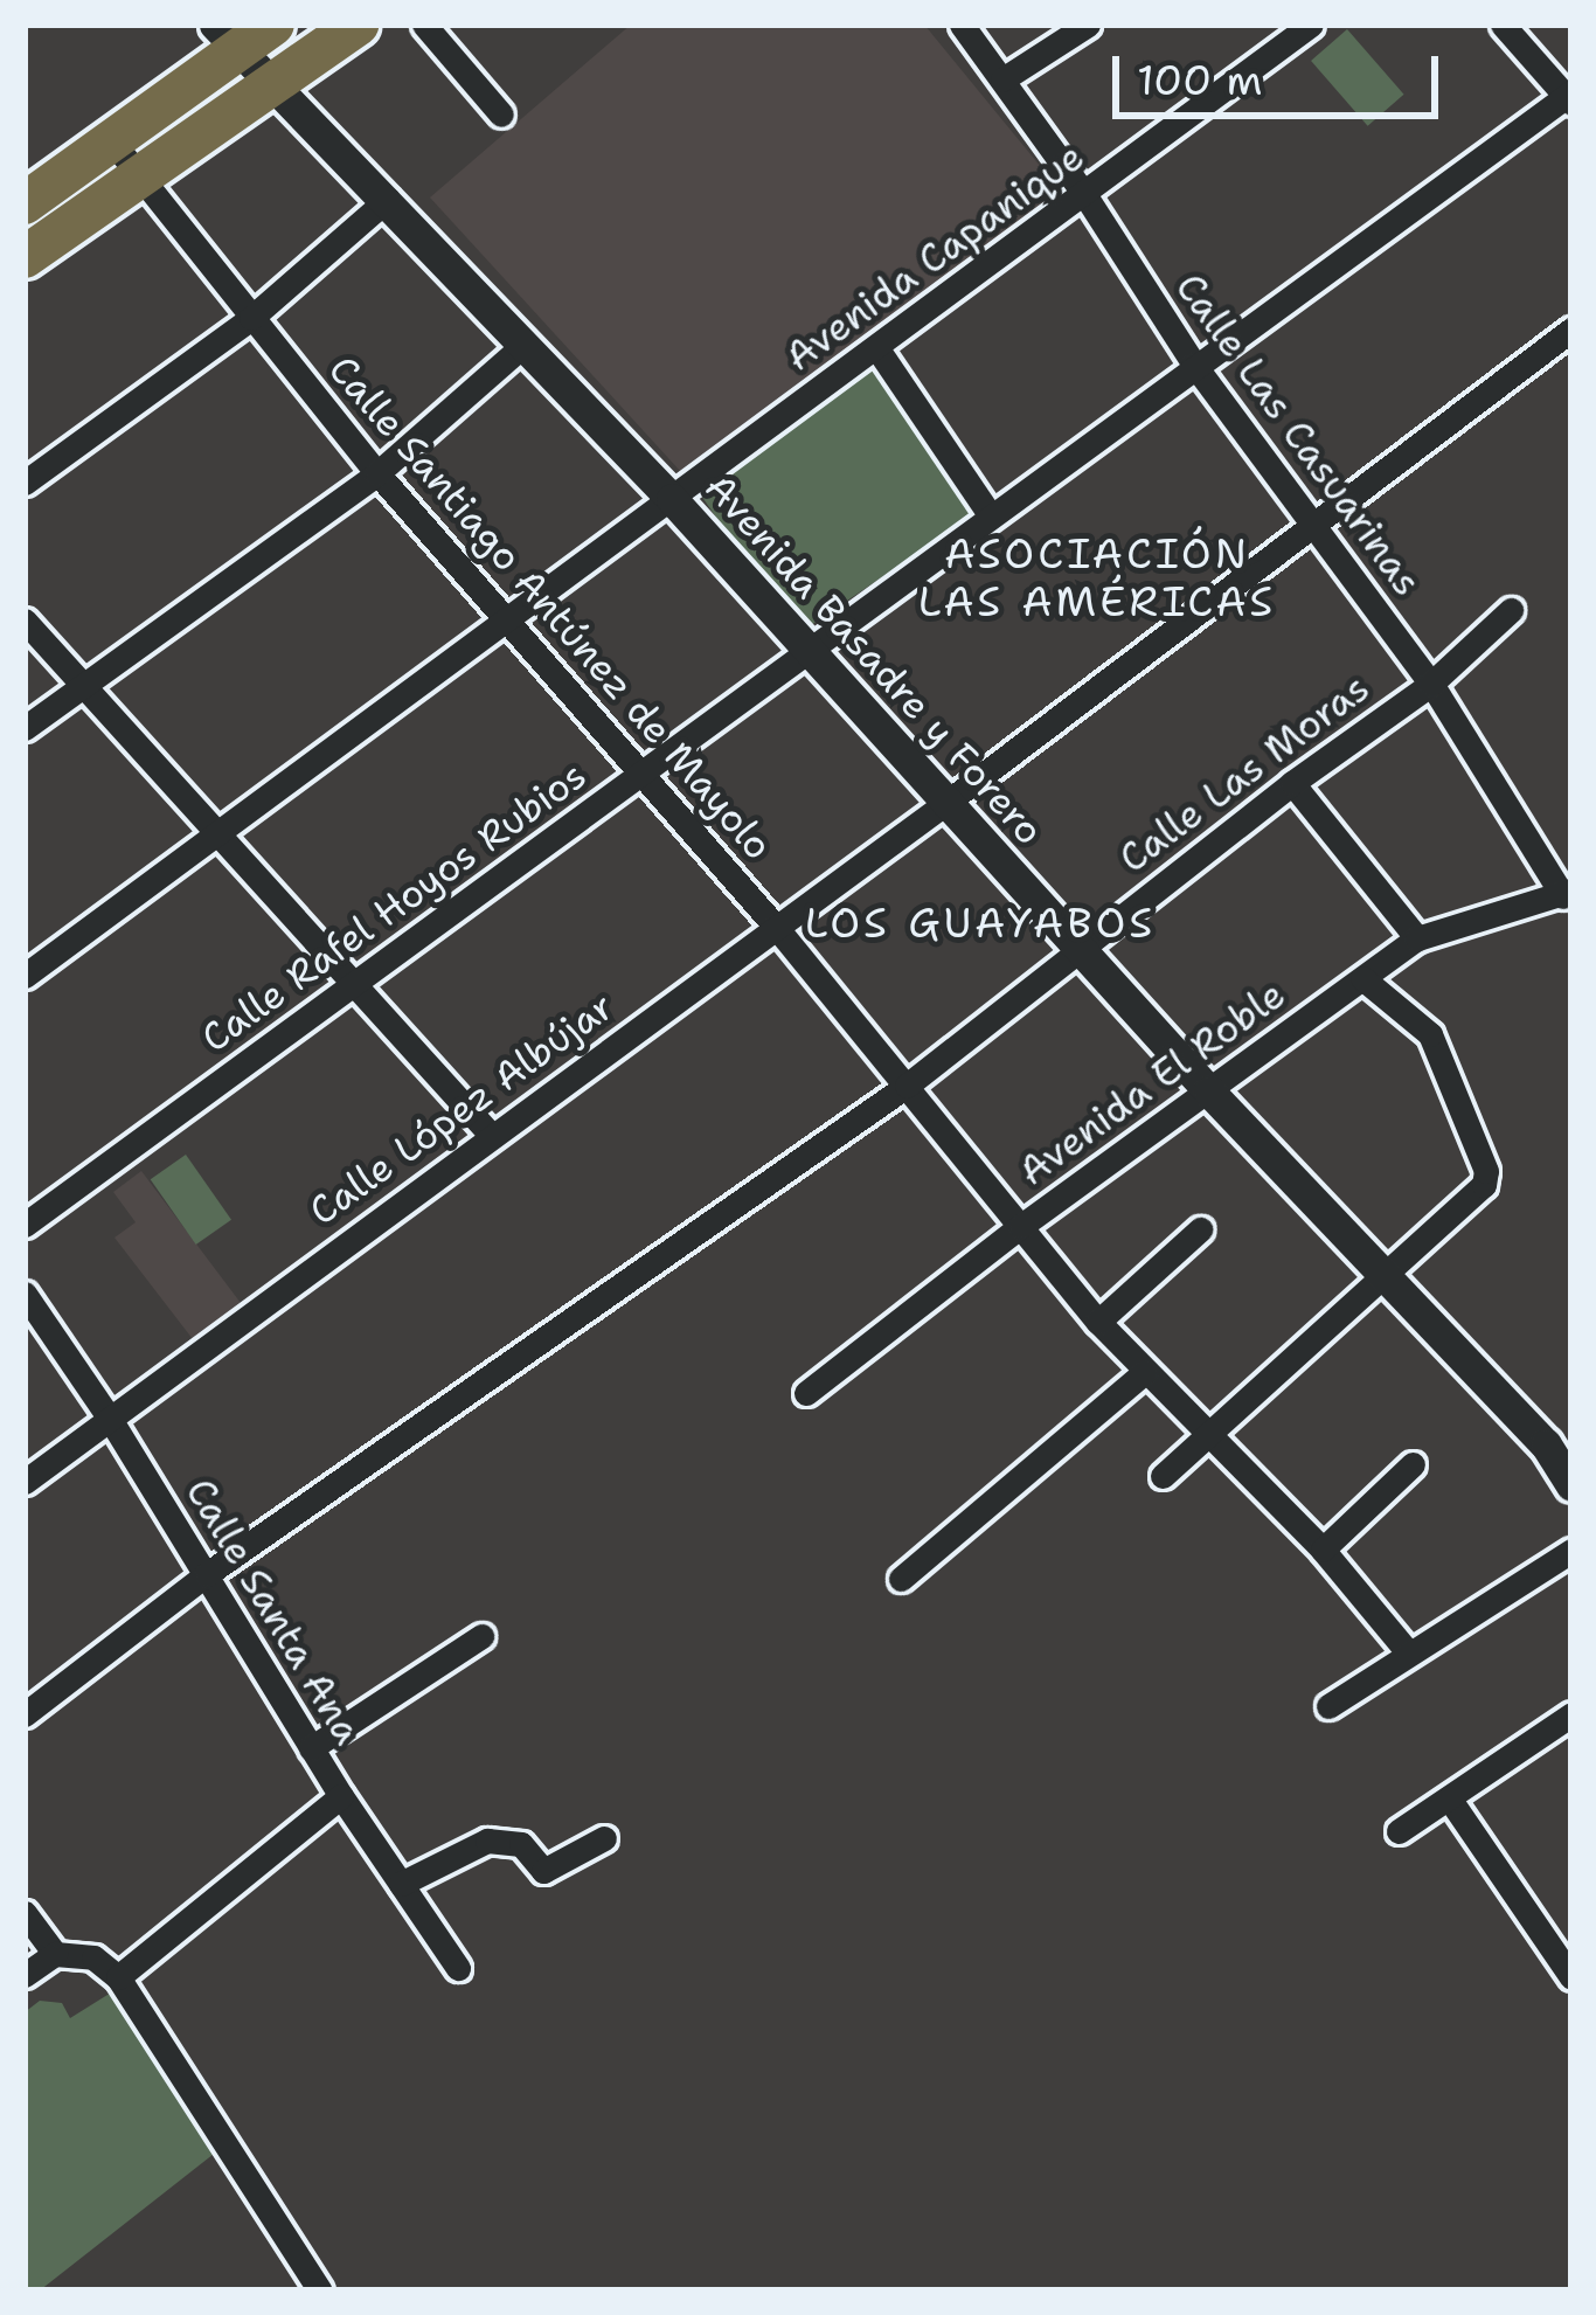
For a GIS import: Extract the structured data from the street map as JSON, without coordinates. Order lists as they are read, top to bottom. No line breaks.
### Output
{"streets":{"street":["Avenida Capanique","Calle Las Casuarinas","Calle Santiago Antúnez de Mayolo","Avenida Basadre y Forero","Calle Las Moras","Calle Rafel Hoyos Rubios","Avenida El Roble","Calle López Albújar","Calle Santa Ana"]},"crossings":[["Avenida Capanique","Calle Las Casuarinas"],["Avenida Capanique","Calle Santiago Antúnez de Mayolo"],["Avenida Capanique","Avenida Basadre y Forero"],["Calle Las Casuarinas","Calle Las Moras"],["Calle Las Casuarinas","Calle Rafel Hoyos Rubios"],["Calle Las Casuarinas","Avenida El Roble"],["Calle Las Casuarinas","Calle López Albújar"],["Calle Santiago Antúnez de Mayolo","Calle Las Moras"],["Calle Santiago Antúnez de Mayolo","Calle Rafel Hoyos Rubios"],["Calle Santiago Antúnez de Mayolo","Avenida El Roble"],["Calle Santiago Antúnez de Mayolo","Calle López Albújar"],["Avenida Basadre y Forero","Calle Las Moras"],["Avenida Basadre y Forero","Calle Rafel Hoyos Rubios"],["Avenida Basadre y Forero","Avenida El Roble"],["Avenida Basadre y Forero","Calle López Albújar"],["Calle Las Moras","Calle Santa Ana"],["Calle López Albújar","Calle Santa Ana"]],"districts":["ASOCIACIÓN LAS AMÉRICAS","LOS GUAYABOS"],"scale_bar":"100 m"}
